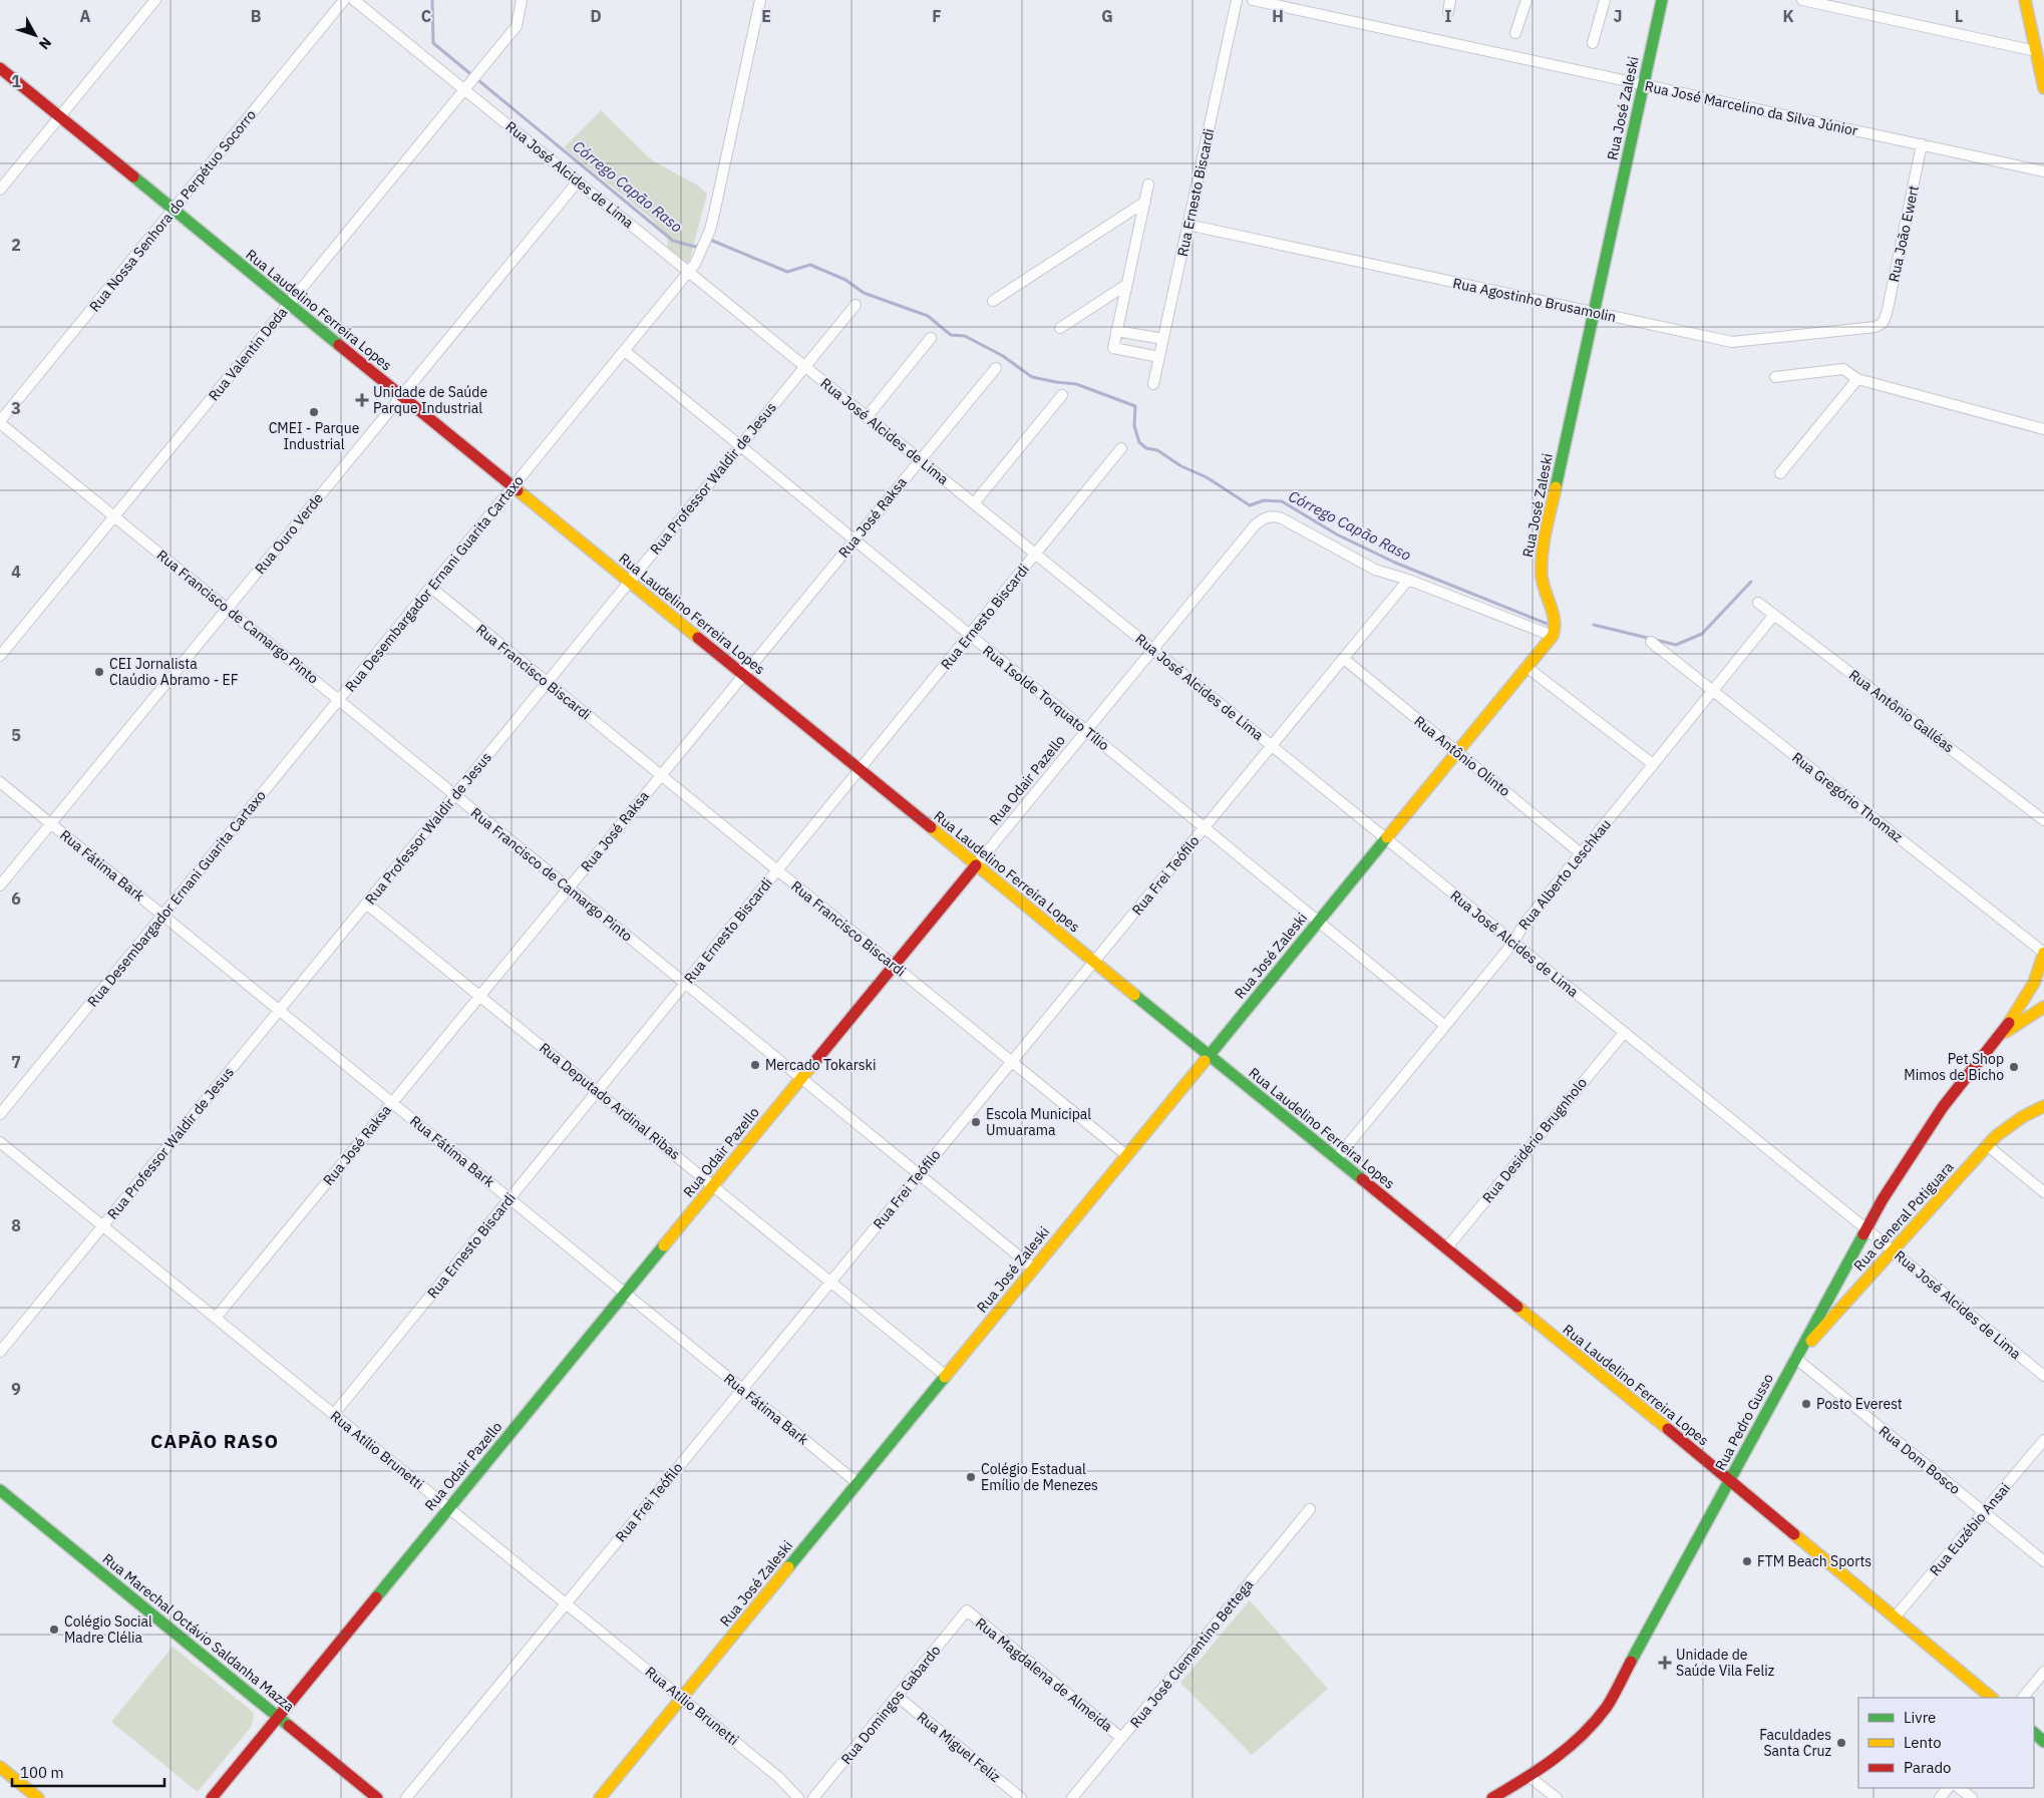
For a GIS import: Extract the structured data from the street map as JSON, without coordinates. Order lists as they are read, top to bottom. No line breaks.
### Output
{"streets":{"street":["Rua José Zaleski","Rua José Marcelino da Silva Júnior","Rua José Alcides de Lima","Rua Ernesto Biscardi","Rua Nossa Senhora do Perpétuo Socorro","Rua João Ewert","Rua Agostinho Brusamolin","Rua Laudelino Ferreira Lopes","Rua Valentin Deda","Rua Professor Waldir de Jesus","Rua José Raksa","Rua Ouro Verde","Rua Desembargador Ernani Guarita Cartaxo","Rua Francisco de Camargo Pinto","Rua Francisco Biscardi","Rua Isolde Torquato Tílio","Rua Antônio Galléas","Rua Antônio Olinto","Rua Odair Pazello","Rua Gregório Thomaz","Rua Fátima Bark","Rua Alberto Leschkau","Rua Frei Teófilo","Rua Deputado Ardinal Ribas","Rua Desidério Brugnholo","Rua General Potiguara","Rua Pedro Gusso","Rua Atílio Brunetti","Rua Dom Bosco","Rua Euzébio Ansai","Rua Marechal Octávio Saldanha Mazza","Rua José Clementino Bettega","Rua Magdalena de Almeida","Rua Domingos Gabardo","Rua Miguel Feliz"]},"crossings":[["Rua José Zaleski","Rua José Marcelino da Silva Júnior"],["Rua José Zaleski","Rua José Alcides de Lima"],["Rua José Zaleski","Rua Agostinho Brusamolin"],["Rua José Zaleski","Rua Laudelino Ferreira Lopes"],["Rua José Zaleski","Rua Francisco de Camargo Pinto"],["Rua José Zaleski","Rua Francisco Biscardi"],["Rua José Zaleski","Rua Isolde Torquato Tílio"],["Rua José Zaleski","Rua Antônio Olinto"],["Rua José Zaleski","Rua Fátima Bark"],["Rua José Zaleski","Rua Deputado Ardinal Ribas"],["Rua José Zaleski","Rua Atílio Brunetti"],["Rua José Marcelino da Silva Júnior","Rua João Ewert"],["Rua José Alcides de Lima","Rua Ernesto Biscardi"],["Rua José Alcides de Lima","Rua Valentin Deda"],["Rua José Alcides de Lima","Rua Professor Waldir de Jesus"],["Rua José Alcides de Lima","Rua José Raksa"],["Rua José Alcides de Lima","Rua Ouro Verde"],["Rua José Alcides de Lima","Rua Desembargador Ernani Guarita Cartaxo"],["Rua José Alcides de Lima","Rua Odair Pazello"],["Rua José Alcides de Lima","Rua Alberto Leschkau"],["Rua José Alcides de Lima","Rua Frei Teófilo"],["Rua José Alcides de Lima","Rua Desidério Brugnholo"],["Rua José Alcides de Lima","Rua General Potiguara"],["Rua José Alcides de Lima","Rua Pedro Gusso"],["Rua Ernesto Biscardi","Rua Agostinho Brusamolin"],["Rua Ernesto Biscardi","Rua Laudelino Ferreira Lopes"],["Rua Ernesto Biscardi","Rua Francisco de Camargo Pinto"],["Rua Ernesto Biscardi","Rua Francisco Biscardi"],["Rua Ernesto Biscardi","Rua Isolde Torquato Tílio"],["Rua Ernesto Biscardi","Rua Fátima Bark"],["Rua Ernesto Biscardi","Rua Deputado Ardinal Ribas"],["Rua Ernesto Biscardi","Rua Atílio Brunetti"],["Rua Nossa Senhora do Perpétuo Socorro","Rua Laudelino Ferreira Lopes"],["Rua Nossa Senhora do Perpétuo Socorro","Rua Francisco de Camargo Pinto"],["Rua João Ewert","Rua Agostinho Brusamolin"],["Rua Laudelino Ferreira Lopes","Rua Valentin Deda"],["Rua Laudelino Ferreira Lopes","Rua Professor Waldir de Jesus"],["Rua Laudelino Ferreira Lopes","Rua José Raksa"],["Rua Laudelino Ferreira Lopes","Rua Ouro Verde"],["Rua Laudelino Ferreira Lopes","Rua Desembargador Ernani Guarita Cartaxo"],["Rua Laudelino Ferreira Lopes","Rua Odair Pazello"],["Rua Laudelino Ferreira Lopes","Rua Alberto Leschkau"],["Rua Laudelino Ferreira Lopes","Rua Frei Teófilo"],["Rua Laudelino Ferreira Lopes","Rua Desidério Brugnholo"],["Rua Laudelino Ferreira Lopes","Rua Pedro Gusso"],["Rua Laudelino Ferreira Lopes","Rua Euzébio Ansai"],["Rua Valentin Deda","Rua Francisco de Camargo Pinto"],["Rua Professor Waldir de Jesus","Rua Francisco de Camargo Pinto"],["Rua Professor Waldir de Jesus","Rua Francisco Biscardi"],["Rua Professor Waldir de Jesus","Rua Isolde Torquato Tílio"],["Rua Professor Waldir de Jesus","Rua Fátima Bark"],["Rua Professor Waldir de Jesus","Rua Deputado Ardinal Ribas"],["Rua Professor Waldir de Jesus","Rua Atílio Brunetti"],["Rua José Raksa","Rua Francisco de Camargo Pinto"],["Rua José Raksa","Rua Francisco Biscardi"],["Rua José Raksa","Rua Isolde Torquato Tílio"],["Rua José Raksa","Rua Fátima Bark"],["Rua José Raksa","Rua Deputado Ardinal Ribas"],["Rua José Raksa","Rua Atílio Brunetti"],["Rua Ouro Verde","Rua Francisco de Camargo Pinto"],["Rua Ouro Verde","Rua Fátima Bark"],["Rua Desembargador Ernani Guarita Cartaxo","Rua Francisco de Camargo Pinto"],["Rua Desembargador Ernani Guarita Cartaxo","Rua Francisco Biscardi"],["Rua Desembargador Ernani Guarita Cartaxo","Rua Isolde Torquato Tílio"],["Rua Desembargador Ernani Guarita Cartaxo","Rua Fátima Bark"],["Rua Francisco de Camargo Pinto","Rua Odair Pazello"],["Rua Francisco de Camargo Pinto","Rua Frei Teófilo"],["Rua Francisco Biscardi","Rua Odair Pazello"],["Rua Francisco Biscardi","Rua Frei Teófilo"],["Rua Isolde Torquato Tílio","Rua Odair Pazello"],["Rua Isolde Torquato Tílio","Rua Alberto Leschkau"],["Rua Isolde Torquato Tílio","Rua Frei Teófilo"],["Rua Antônio Galléas","Rua Alberto Leschkau"],["Rua Antônio Olinto","Rua Alberto Leschkau"],["Rua Antônio Olinto","Rua Frei Teófilo"],["Rua Odair Pazello","Rua Fátima Bark"],["Rua Odair Pazello","Rua Frei Teófilo"],["Rua Odair Pazello","Rua Deputado Ardinal Ribas"],["Rua Odair Pazello","Rua Atílio Brunetti"],["Rua Odair Pazello","Rua Marechal Octávio Saldanha Mazza"],["Rua Gregório Thomaz","Rua Alberto Leschkau"],["Rua Gregório Thomaz","Rua Pedro Gusso"],["Rua Fátima Bark","Rua Frei Teófilo"],["Rua Frei Teófilo","Rua Deputado Ardinal Ribas"],["Rua Frei Teófilo","Rua Atílio Brunetti"],["Rua General Potiguara","Rua Pedro Gusso"],["Rua General Potiguara","Rua Dom Bosco"],["Rua Pedro Gusso","Rua Dom Bosco"],["Rua Dom Bosco","Rua Euzébio Ansai"],["Rua José Clementino Bettega","Rua Magdalena de Almeida"],["Rua Magdalena de Almeida","Rua Domingos Gabardo"],["Rua Domingos Gabardo","Rua Miguel Feliz"]],"districts":["CAPÃO RASO"],"water":["Córrego Capão Raso"],"places":{"health":["Unidade de Saúde Parque Industrial","Unidade de Saúde Vila Feliz"],"other":["CMEI - Parque Industrial","CEI Jornalista Claúdio Abramo - EF","Mercado Tokarski","Pet Shop Mimos de Bicho","Escola Municipal Umuarama","Posto Everest","Colégio Estadual Emílio de Menezes","FTM Beach Sports","Colégio Social Madre Clélia","Faculdades Santa Cruz"]},"legend":["Livre","Lento","Parado"],"scale_bar":"100 m","north":"bottom right","grid":{"columns":["A","B","C","D","E","F","G","H","I","J","K","L"],"rows":["1","2","3","4","5","6","7","8","9"]}}
